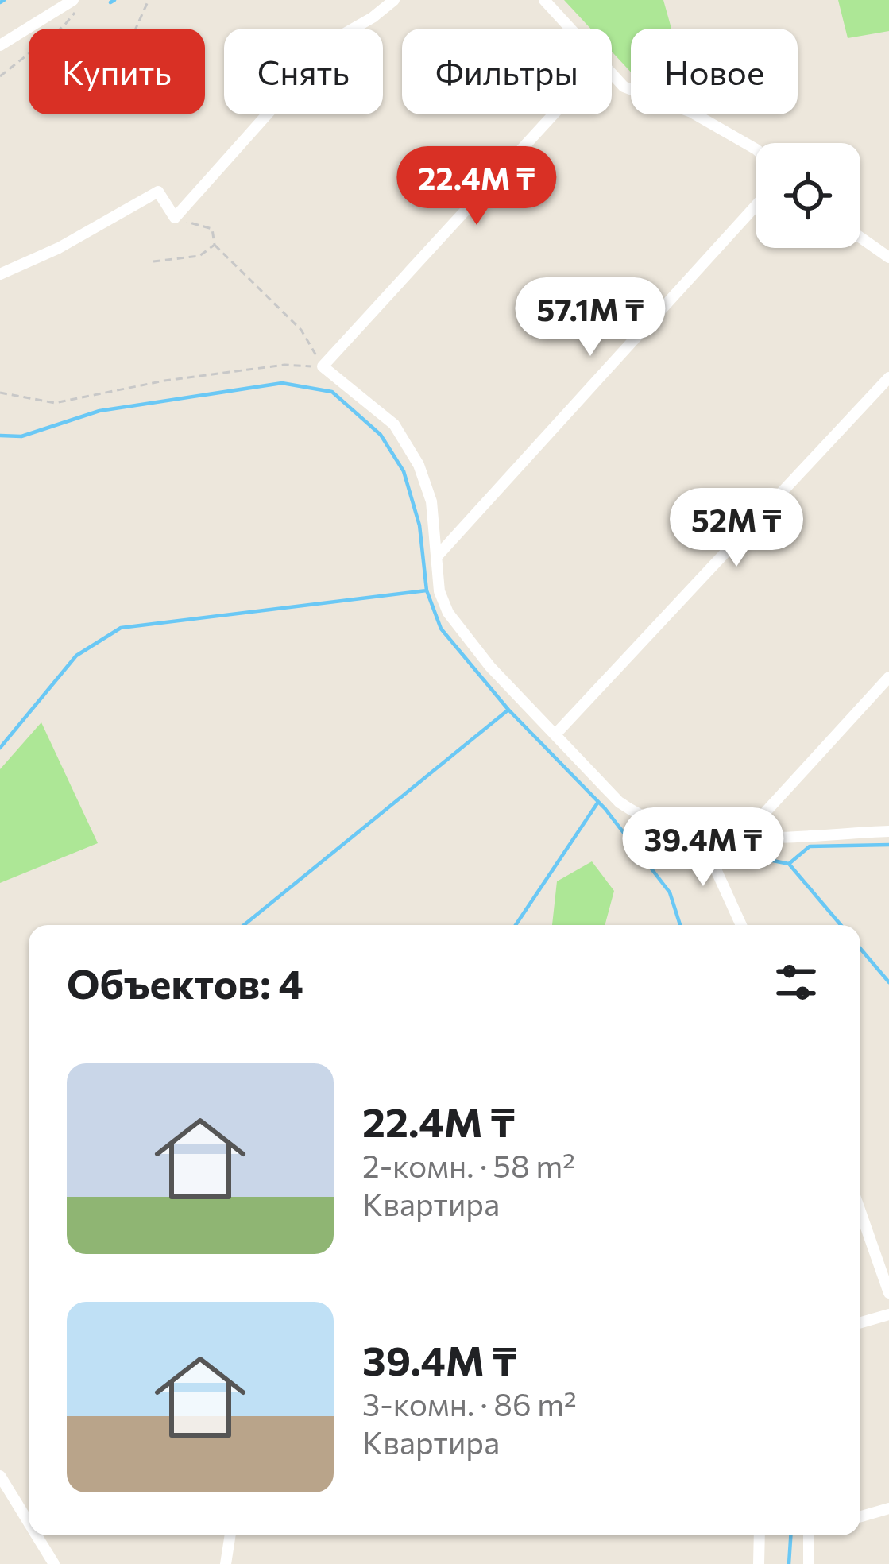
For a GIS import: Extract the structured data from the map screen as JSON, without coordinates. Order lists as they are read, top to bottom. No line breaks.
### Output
{"page":{"chip":["Купить","Снять","Фильтры","Новое"],"price":["22.4M ₸","57.1M ₸","52M ₸","39.4M ₸"],"heading":"Объектов: 4","list":[{"name":"22.4M ₸","note":"2-комн. · 58 m² · Квартира"},{"name":"39.4M ₸","note":"3-комн. · 86 m² · Квартира"}]}}
